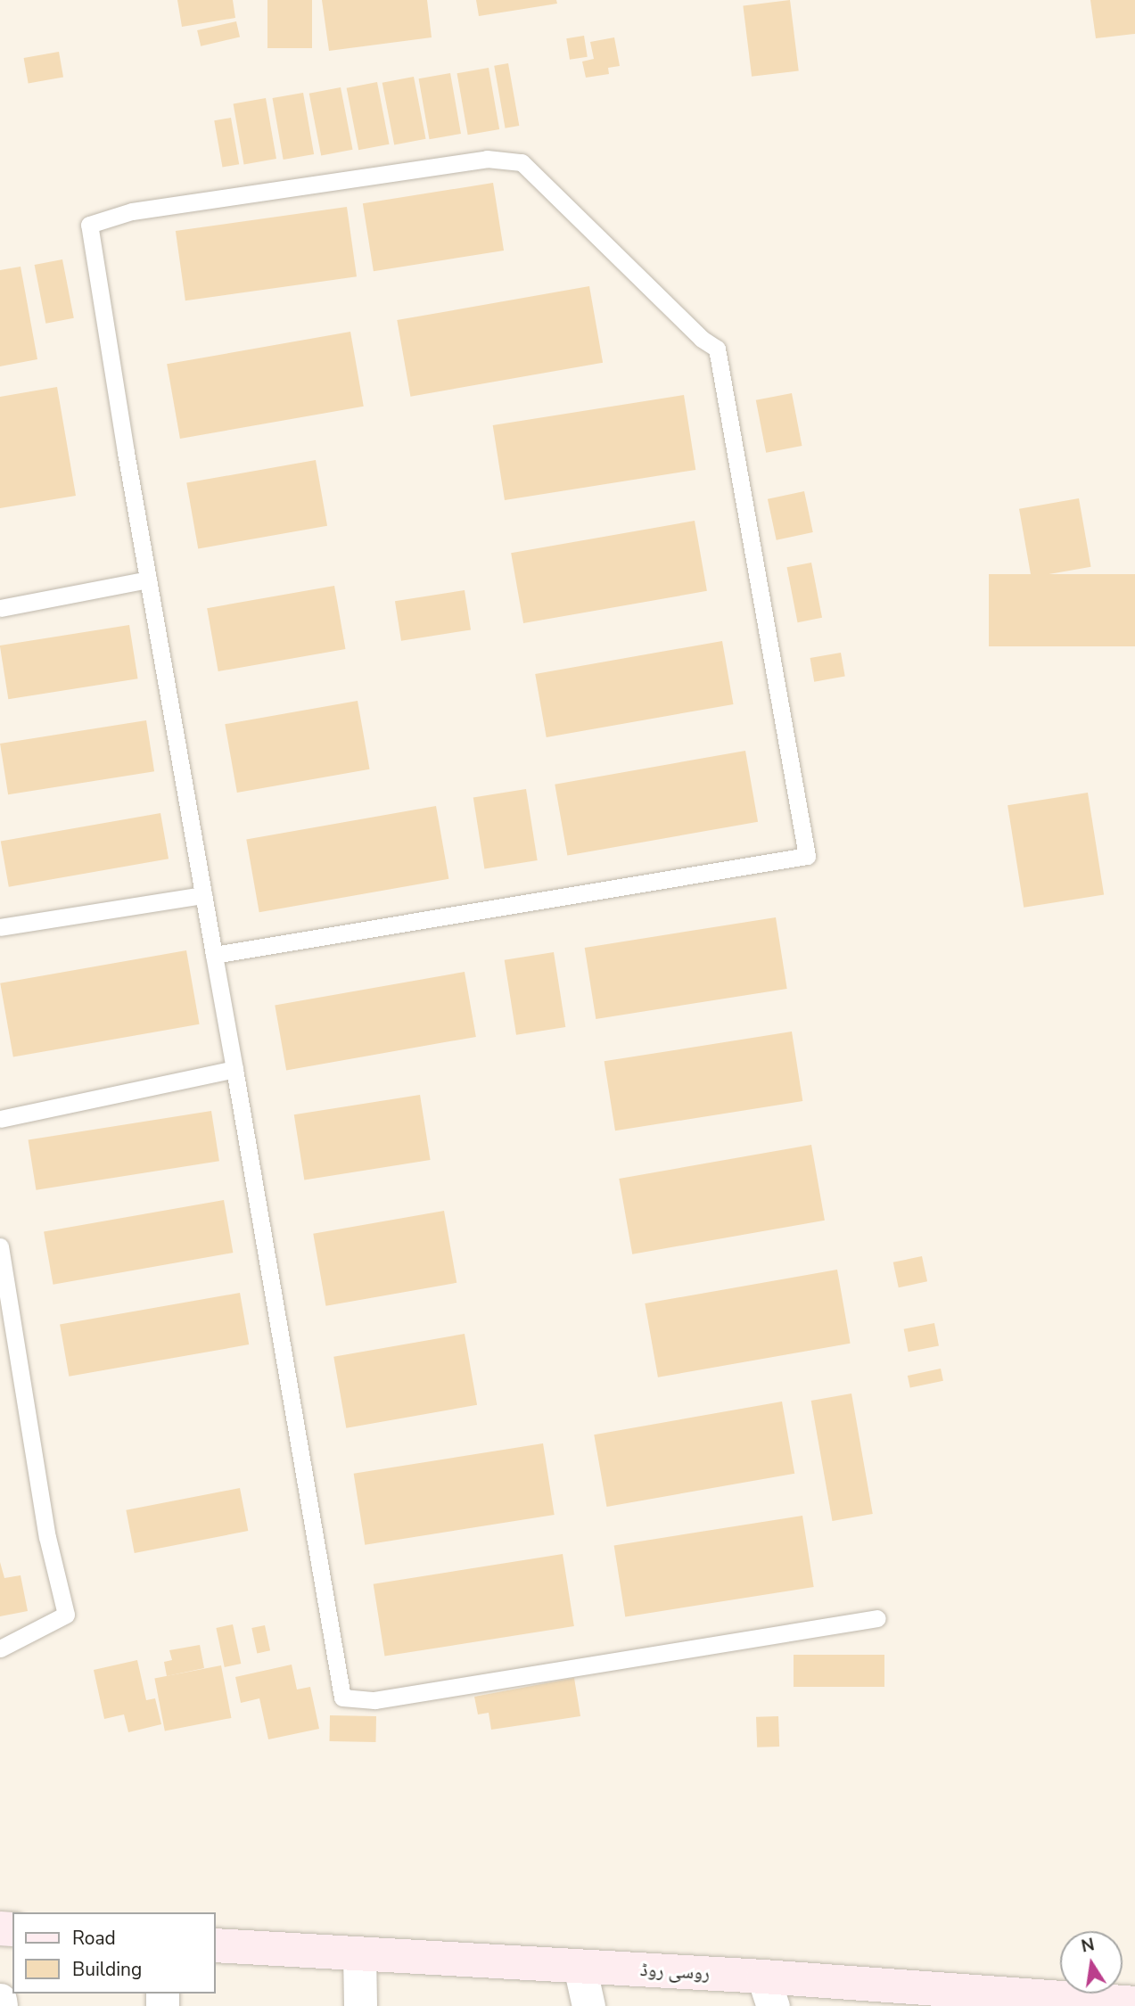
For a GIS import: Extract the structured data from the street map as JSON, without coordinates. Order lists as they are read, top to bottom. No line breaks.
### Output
{"streets":{"main road":["روسی روڈ"]},"legend":["Road","Building"],"north":"top"}
